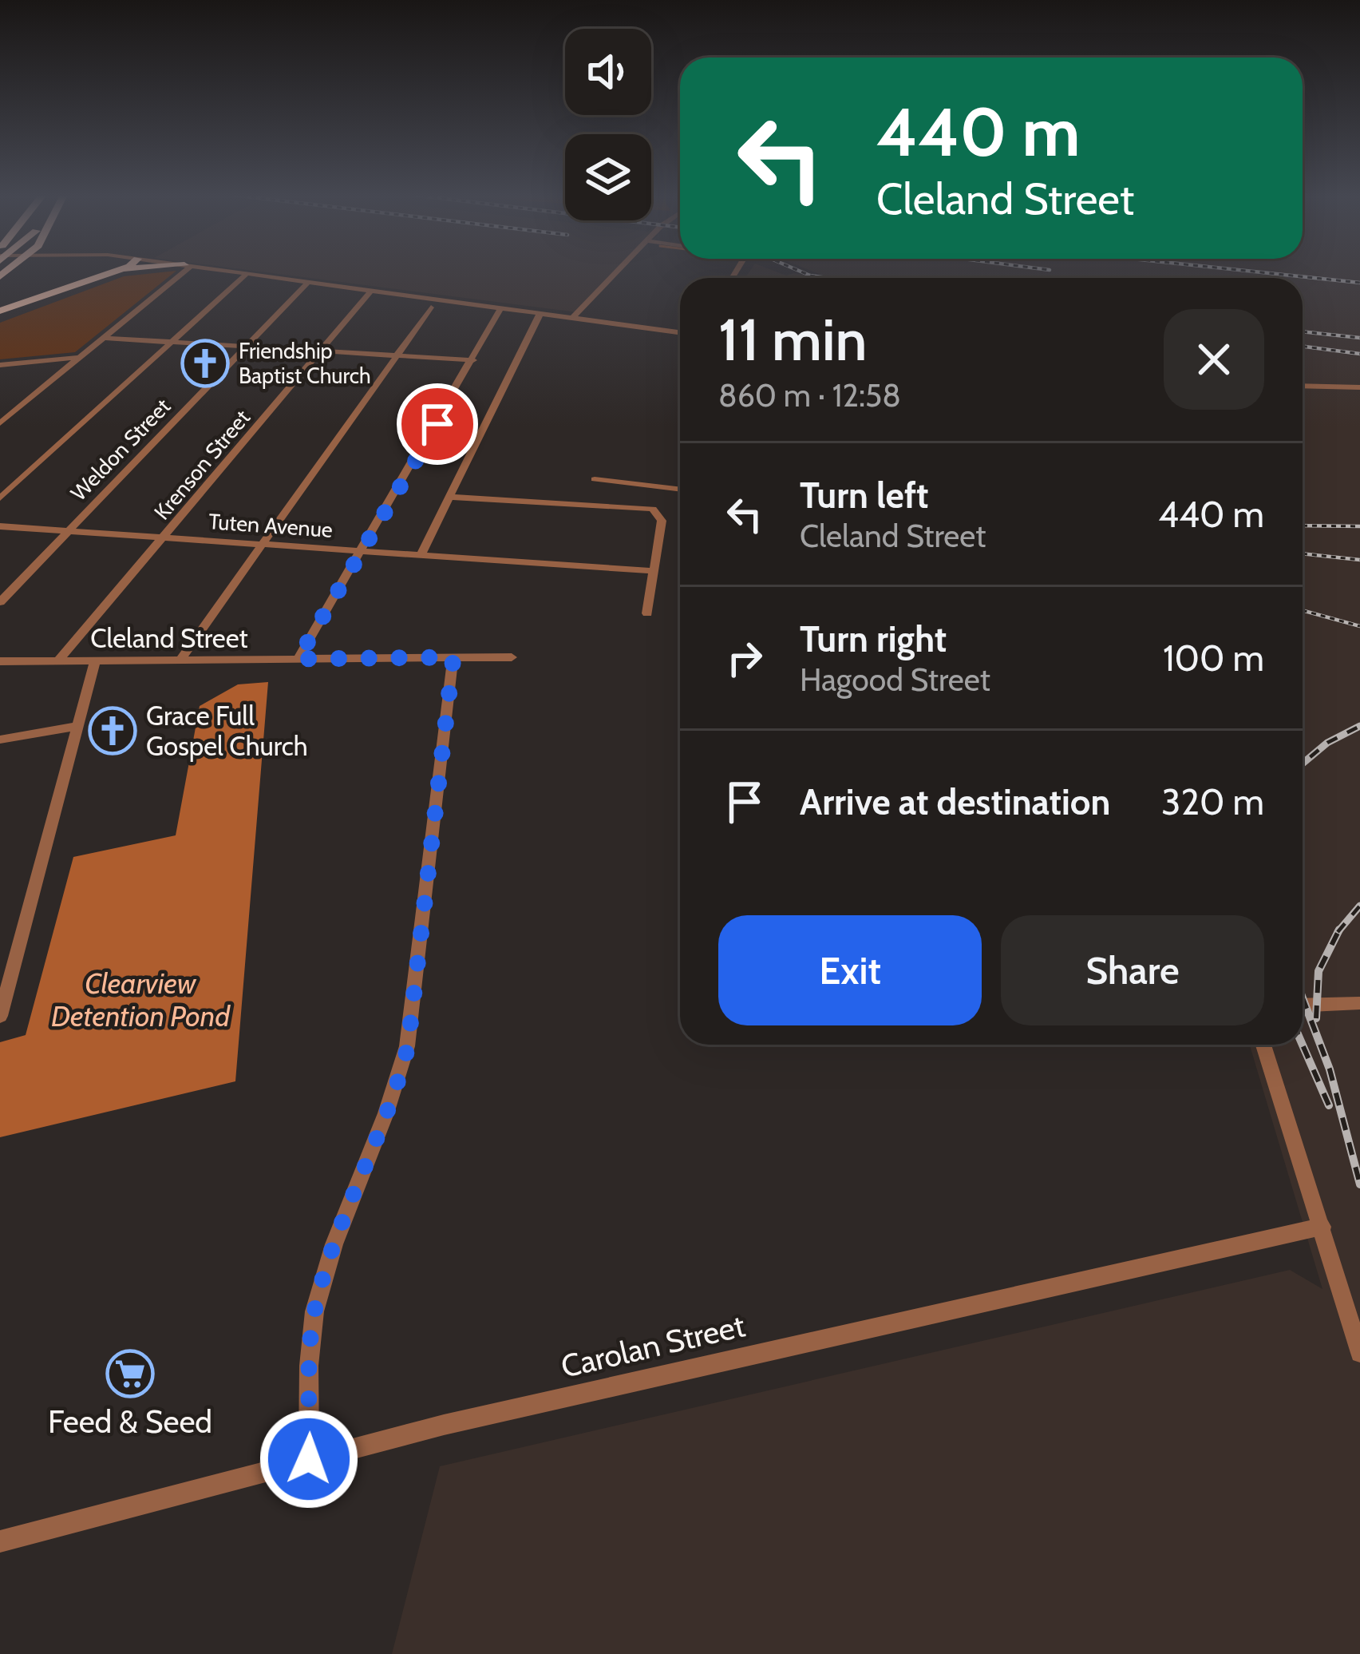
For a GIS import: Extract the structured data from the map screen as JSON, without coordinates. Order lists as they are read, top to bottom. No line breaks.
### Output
{"streets":{"street":["Weldon Street","Krenson Street","Tuten Avenue","Cleland Street","Carolan Street"]},"crossings":[["Weldon Street","Tuten Avenue"],["Krenson Street","Tuten Avenue"],["Krenson Street","Cleland Street"]],"water":["Clearview Detention Pond"],"places":{"church":["Friendship Baptist Church","Grace Full Gospel Church"],"supermarket":["Feed & Seed"]},"page":{"turn":["440 m","Cleland Street"],"heading":["11 min","860 m · 12:58"],"list":[{"name":"Turn left","note":"Cleland Street","value":"440 m"},{"name":"Turn right","note":"Hagood Street","value":"100 m"},{"name":"Arrive at destination","value":"320 m"}],"buttons":["Exit","Share"]}}
